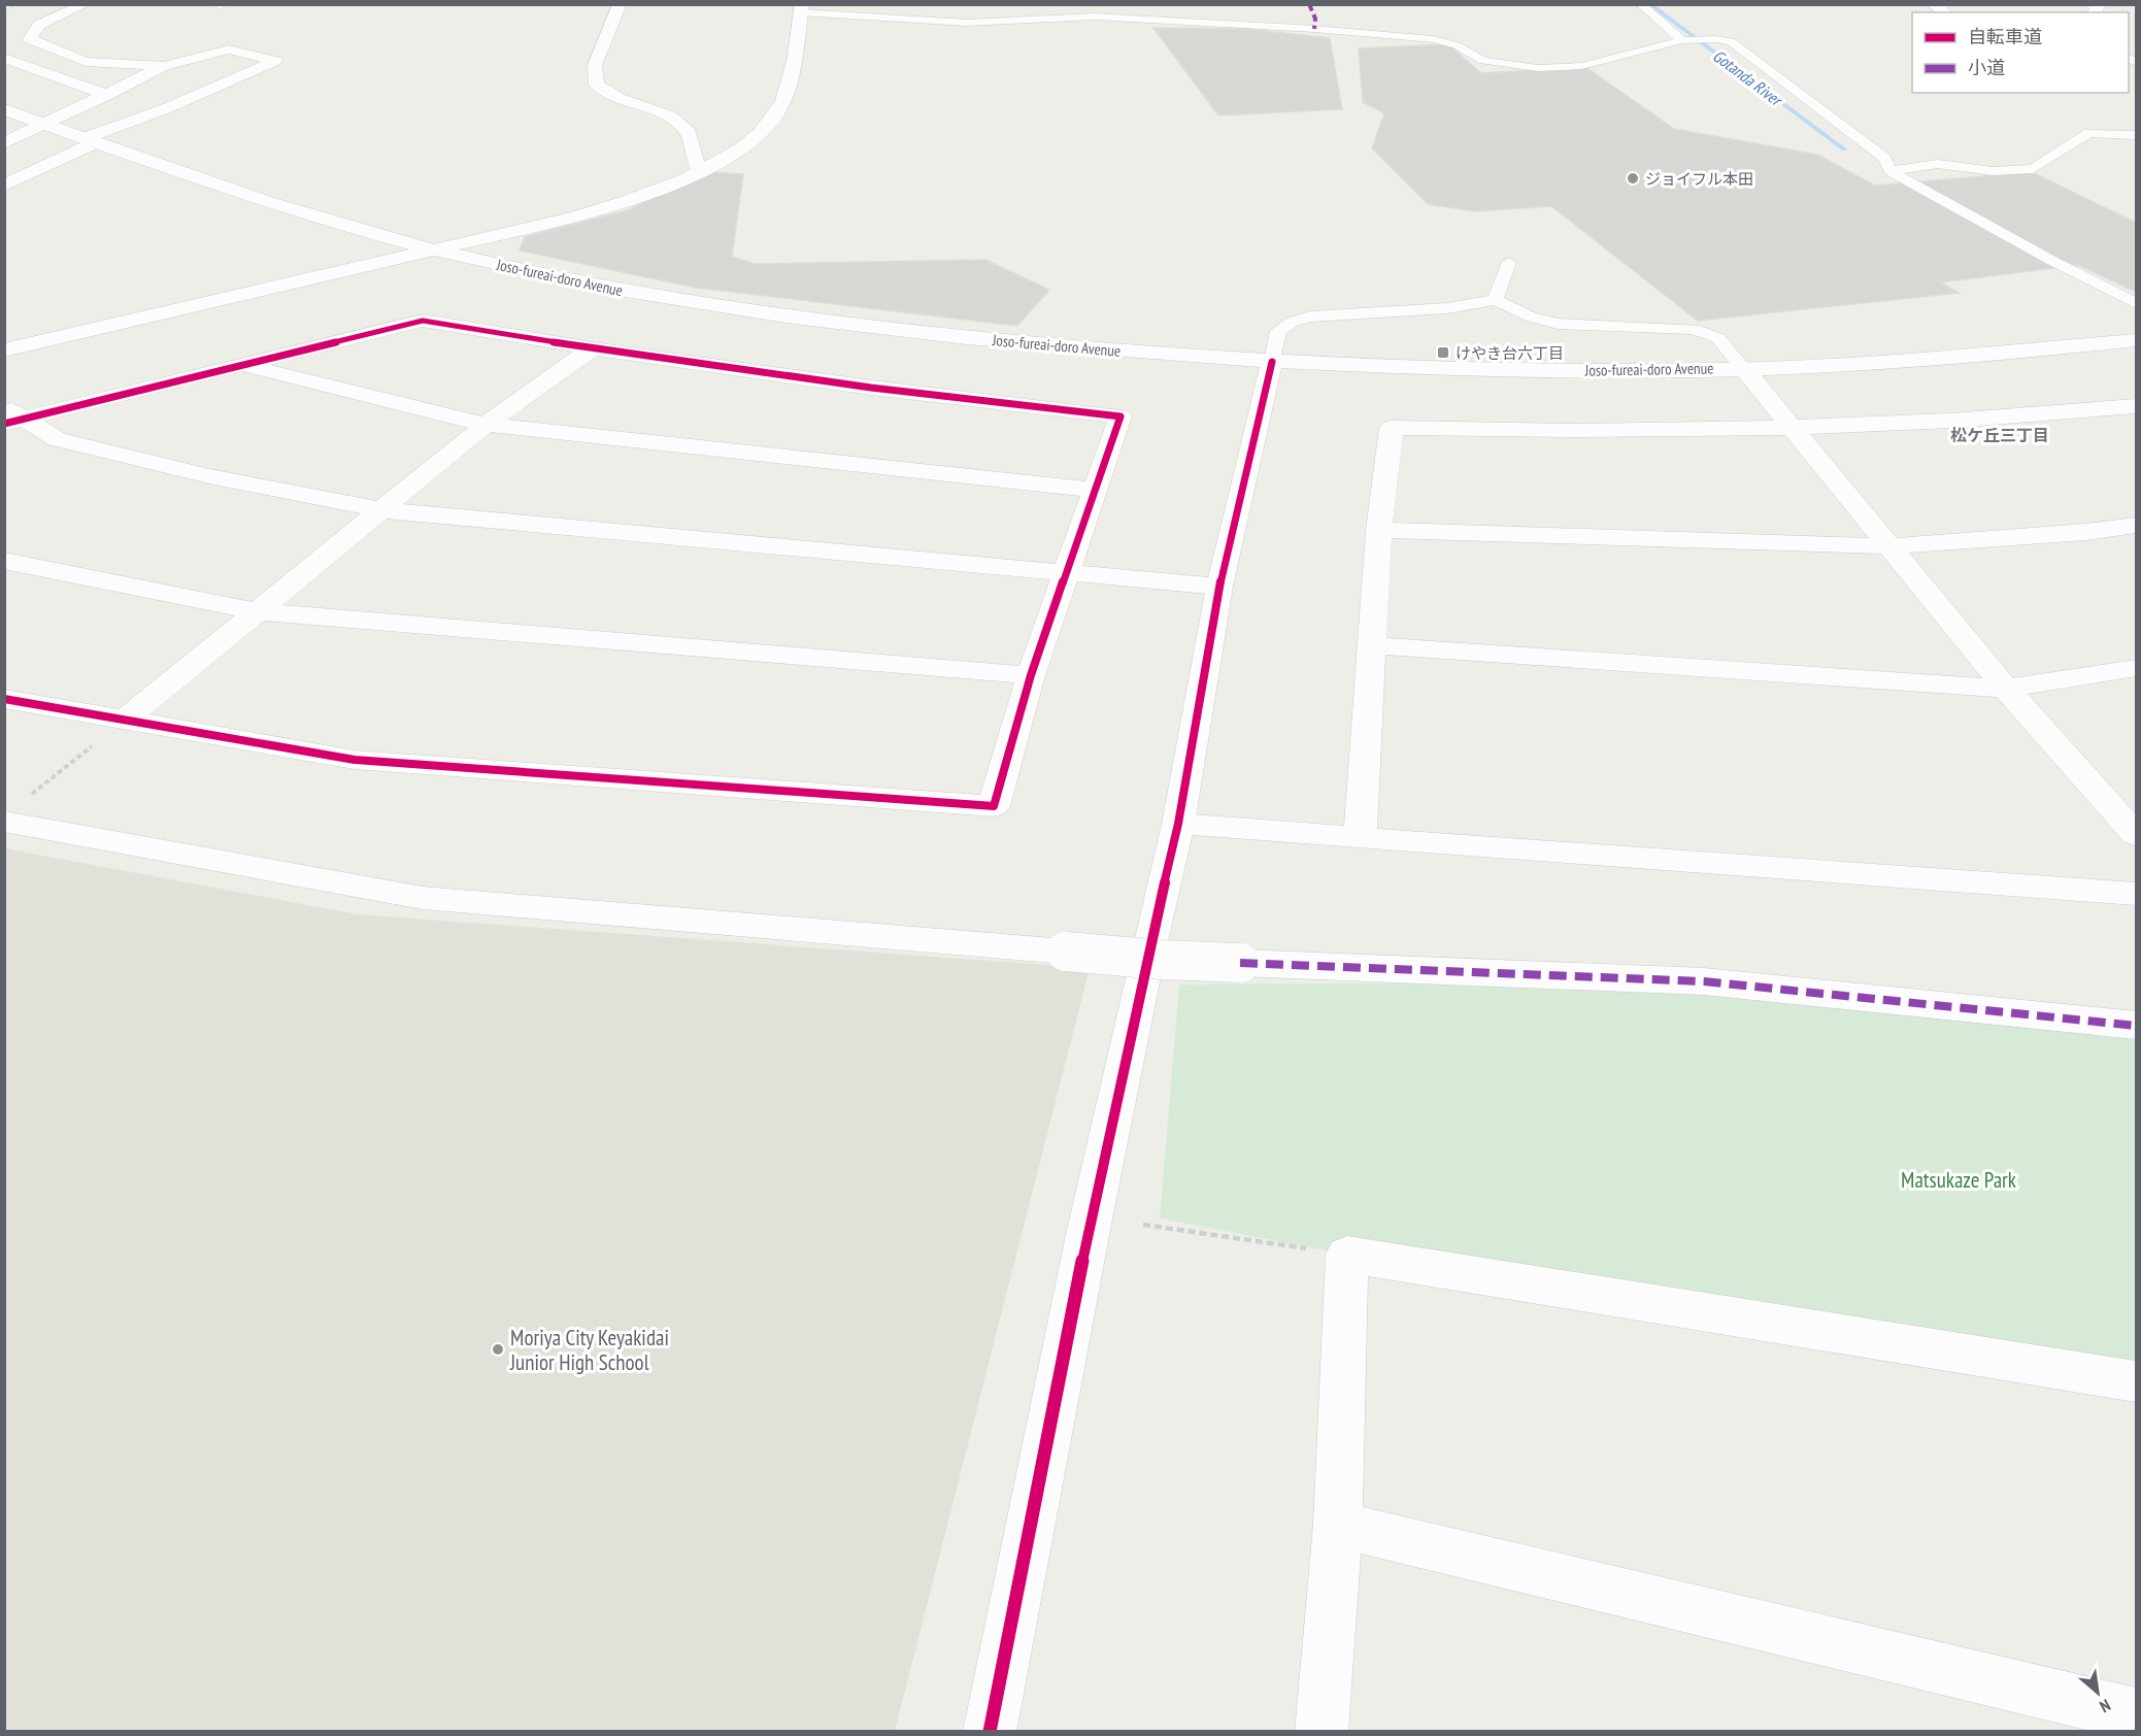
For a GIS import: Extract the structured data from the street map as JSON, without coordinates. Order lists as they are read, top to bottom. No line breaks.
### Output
{"streets":{"street":["Joso-fureai-doro Avenue"]},"districts":["松ケ丘三丁目"],"water":["Gotanda River"],"parks":["Matsukaze Park"],"places":{"other":["ジョイフル本田","Moriya City Keyakidai Junior High School"],"transit":["けやき台六丁目"]},"legend":["自転車道","小道"],"north":"bottom right"}
